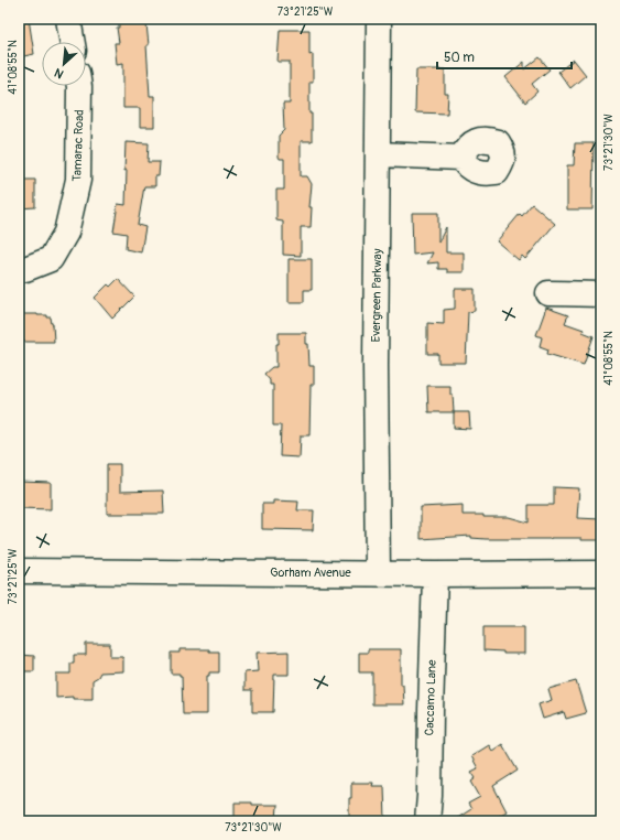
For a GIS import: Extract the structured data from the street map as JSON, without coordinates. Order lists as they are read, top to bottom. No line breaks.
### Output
{"streets":{"street":["Tamarac Road","Evergreen Parkway","Gorham Avenue","Caccamo Lane"]},"crossings":[["Evergreen Parkway","Gorham Avenue"],["Gorham Avenue","Caccamo Lane"]],"scale_bar":"50 m","north":"bottom left","coordinates":["73°21'25\"W","41°08'55\"N","73°21'30\"W"]}
